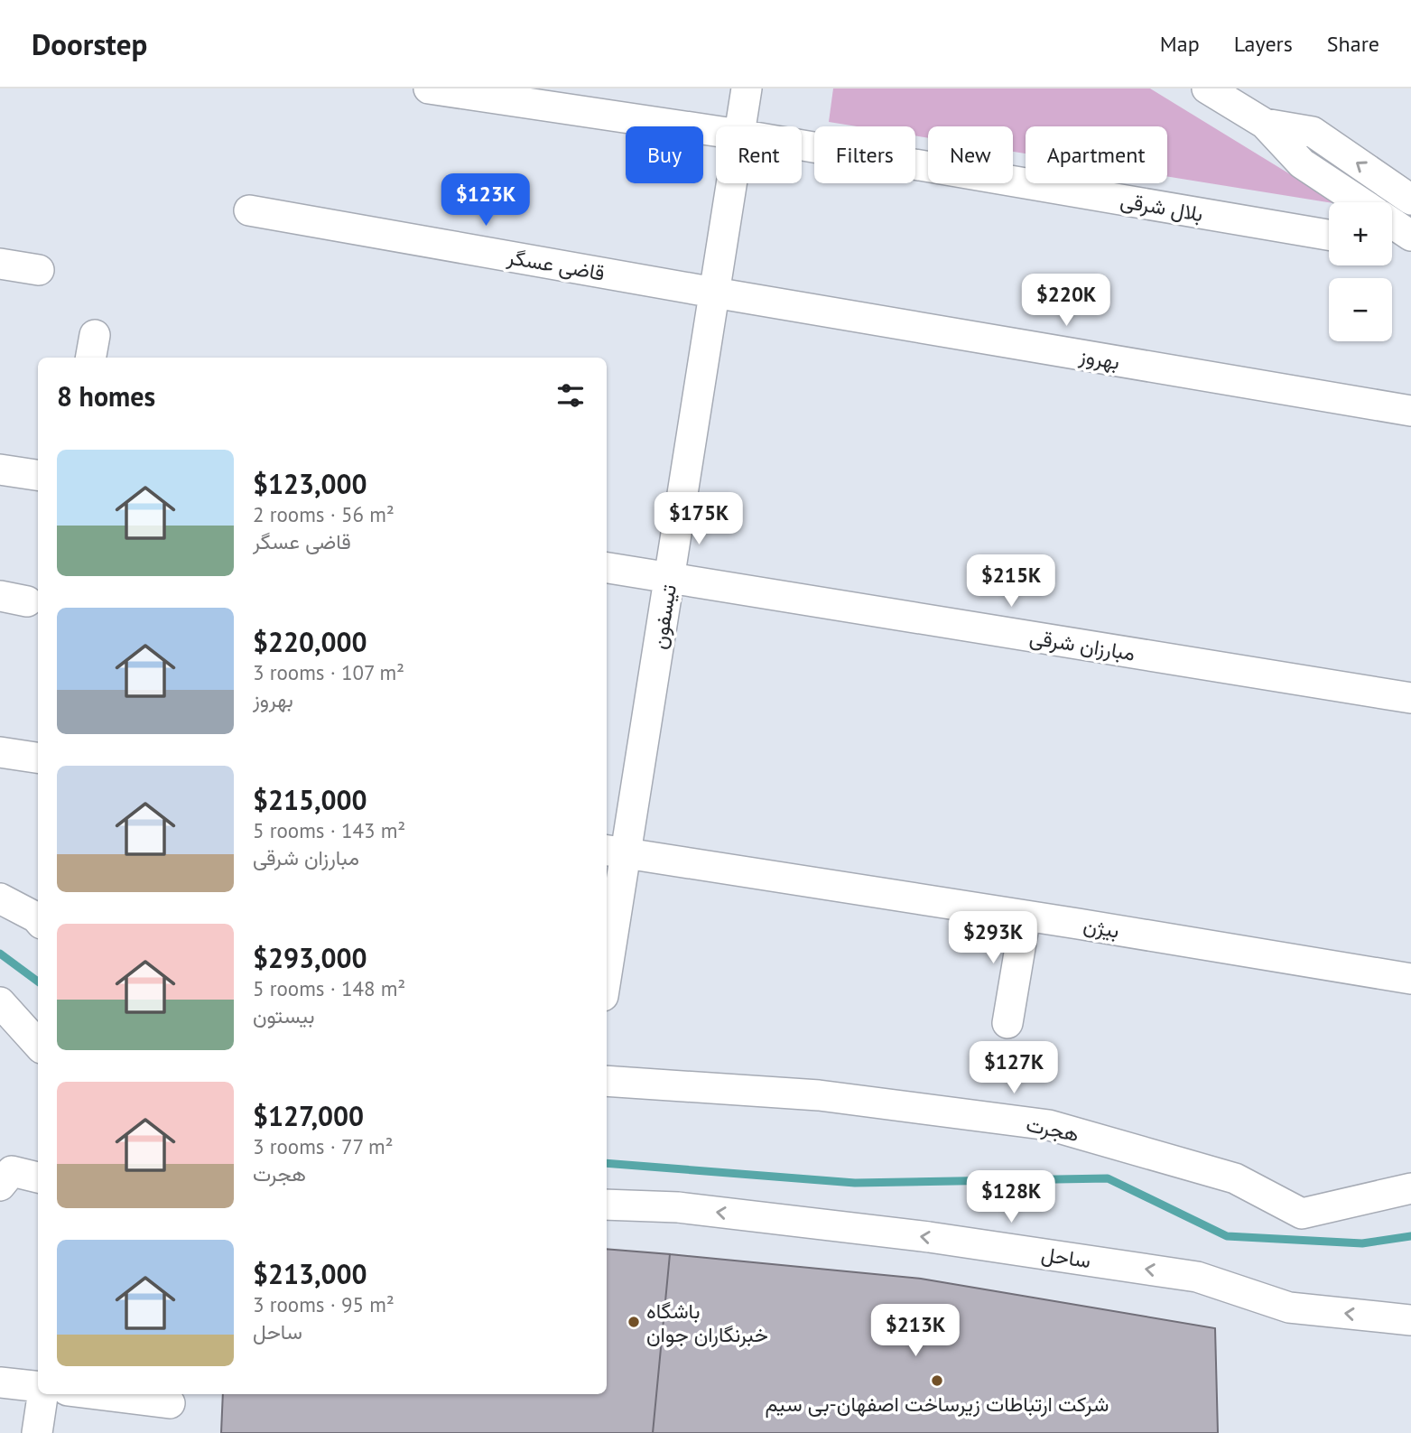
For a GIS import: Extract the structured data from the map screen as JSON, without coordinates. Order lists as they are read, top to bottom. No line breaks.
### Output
{"streets":{"street":["بلال شرقی","قاضی عسگر","بهروز","تیسفون","مبارزان شرقی","بیژن","هجرت","ساحل"]},"crossings":[["قاضی عسگر","بهروز"],["قاضی عسگر","تیسفون"],["بهروز","تیسفون"],["تیسفون","مبارزان شرقی"],["تیسفون","بیژن"]],"one_way":["ساحل"],"places":["باشگاه خبرنگاران جوان","شرکت ارتباطات زیرساخت اصفهان-بی سیم"],"page":{"header":"Doorstep","nav":["Map","Layers","Share"],"chip":["Buy","Rent","Filters","New","Apartment"],"price":["$123K","$220K","$175K","$215K","$293K","$127K","$128K","$213K"],"map_buttons":["+","−"],"heading":"8 homes","list":[{"name":"$123,000","note":"2 rooms · 56 m² · قاضی عسگر"},{"name":"$220,000","note":"3 rooms · 107 m² · بهروز"},{"name":"$215,000","note":"5 rooms · 143 m² · مبارزان شرقی"},{"name":"$293,000","note":"5 rooms · 148 m² · بیستون"},{"name":"$127,000","note":"3 rooms · 77 m² · هجرت"},{"name":"$213,000","note":"3 rooms · 95 m² · ساحل"}]}}
